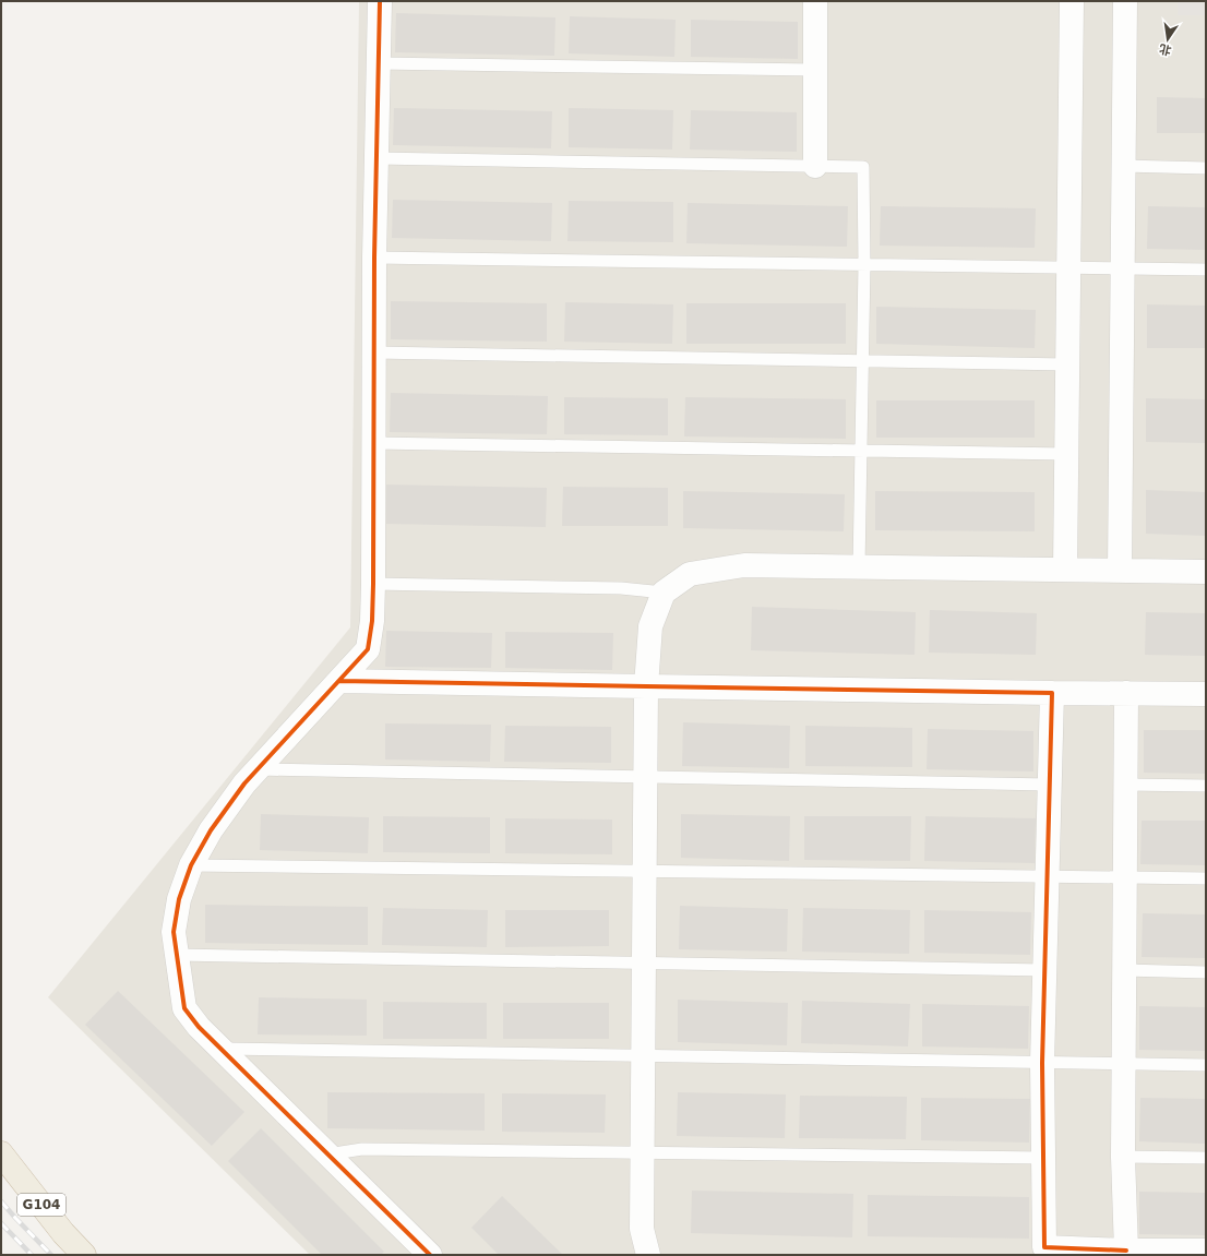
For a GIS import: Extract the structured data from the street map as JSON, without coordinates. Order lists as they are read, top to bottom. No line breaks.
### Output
{"streets":{"highway":["G104"]},"north":"bottom"}
